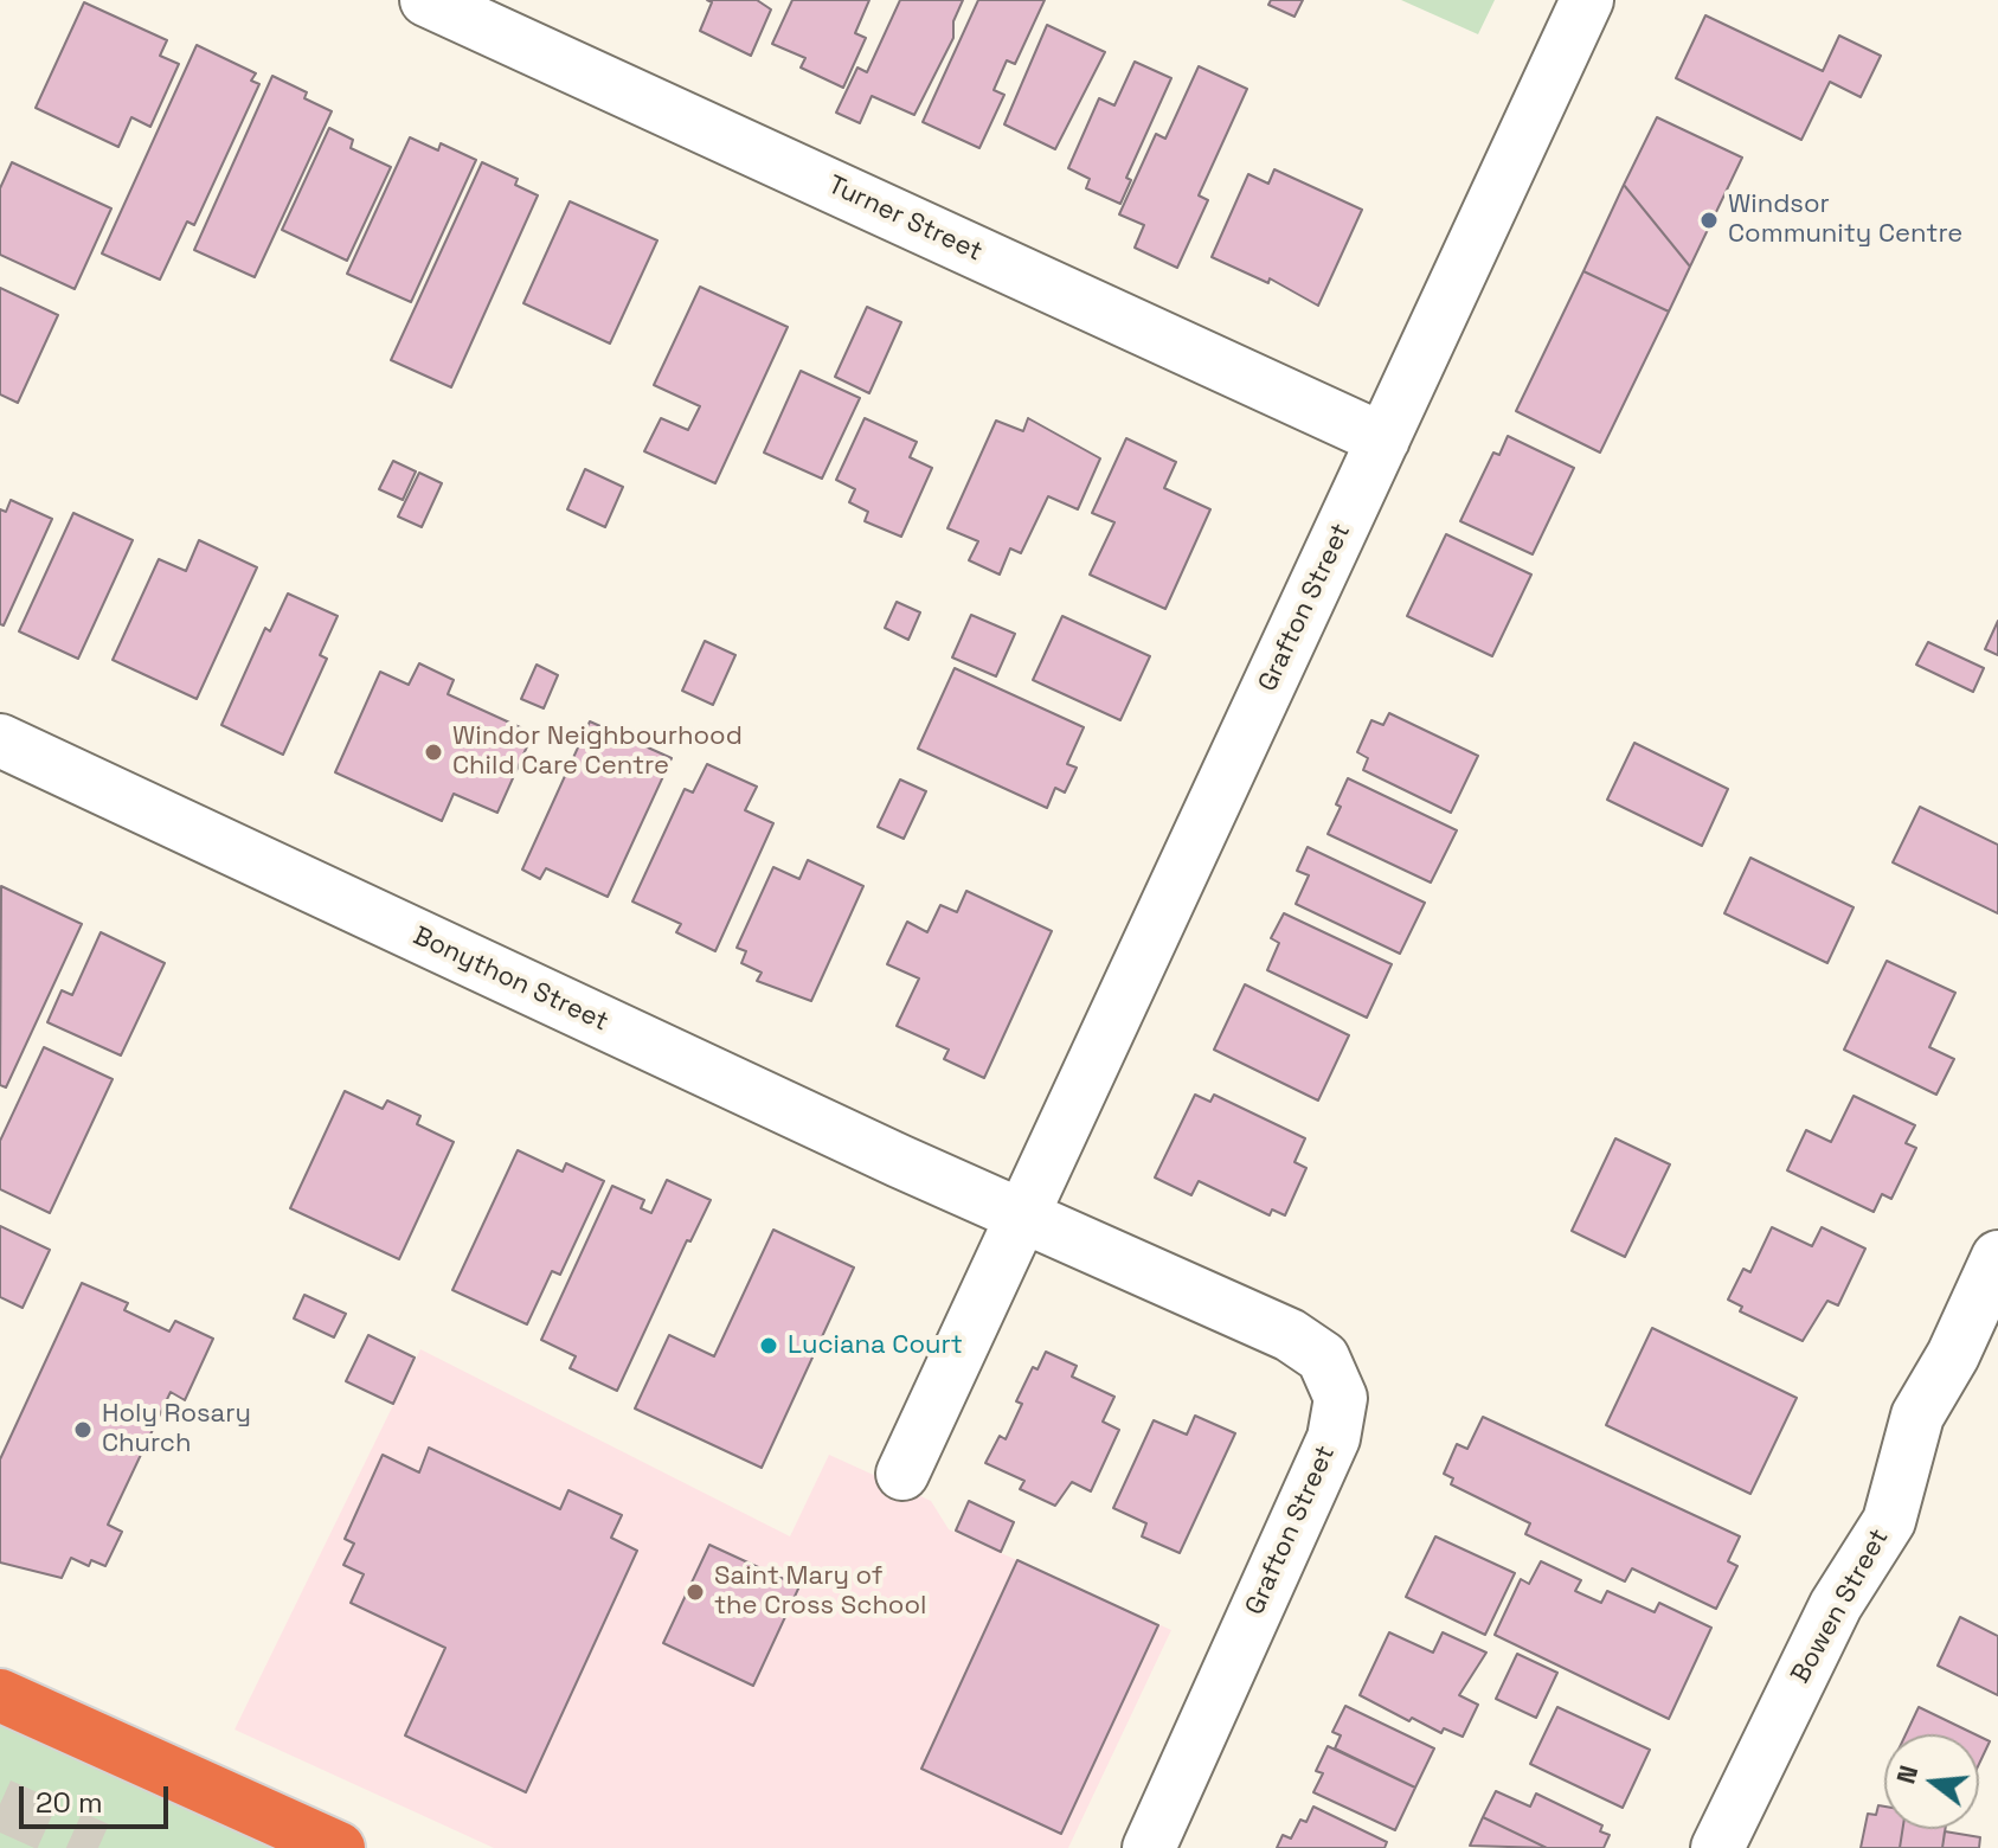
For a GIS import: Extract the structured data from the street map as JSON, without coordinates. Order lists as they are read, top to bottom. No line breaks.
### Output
{"streets":{"street":["Turner Street","Grafton Street","Bonython Street","Bowen Street"]},"crossings":[["Turner Street","Grafton Street"],["Grafton Street","Bonython Street"]],"places":["Windsor Community Centre","Windor Neighbourhood Child Care Centre","Luciana Court","Holy Rosary Church","Saint Mary of the Cross School"],"scale_bar":"20 m","north":"left"}
